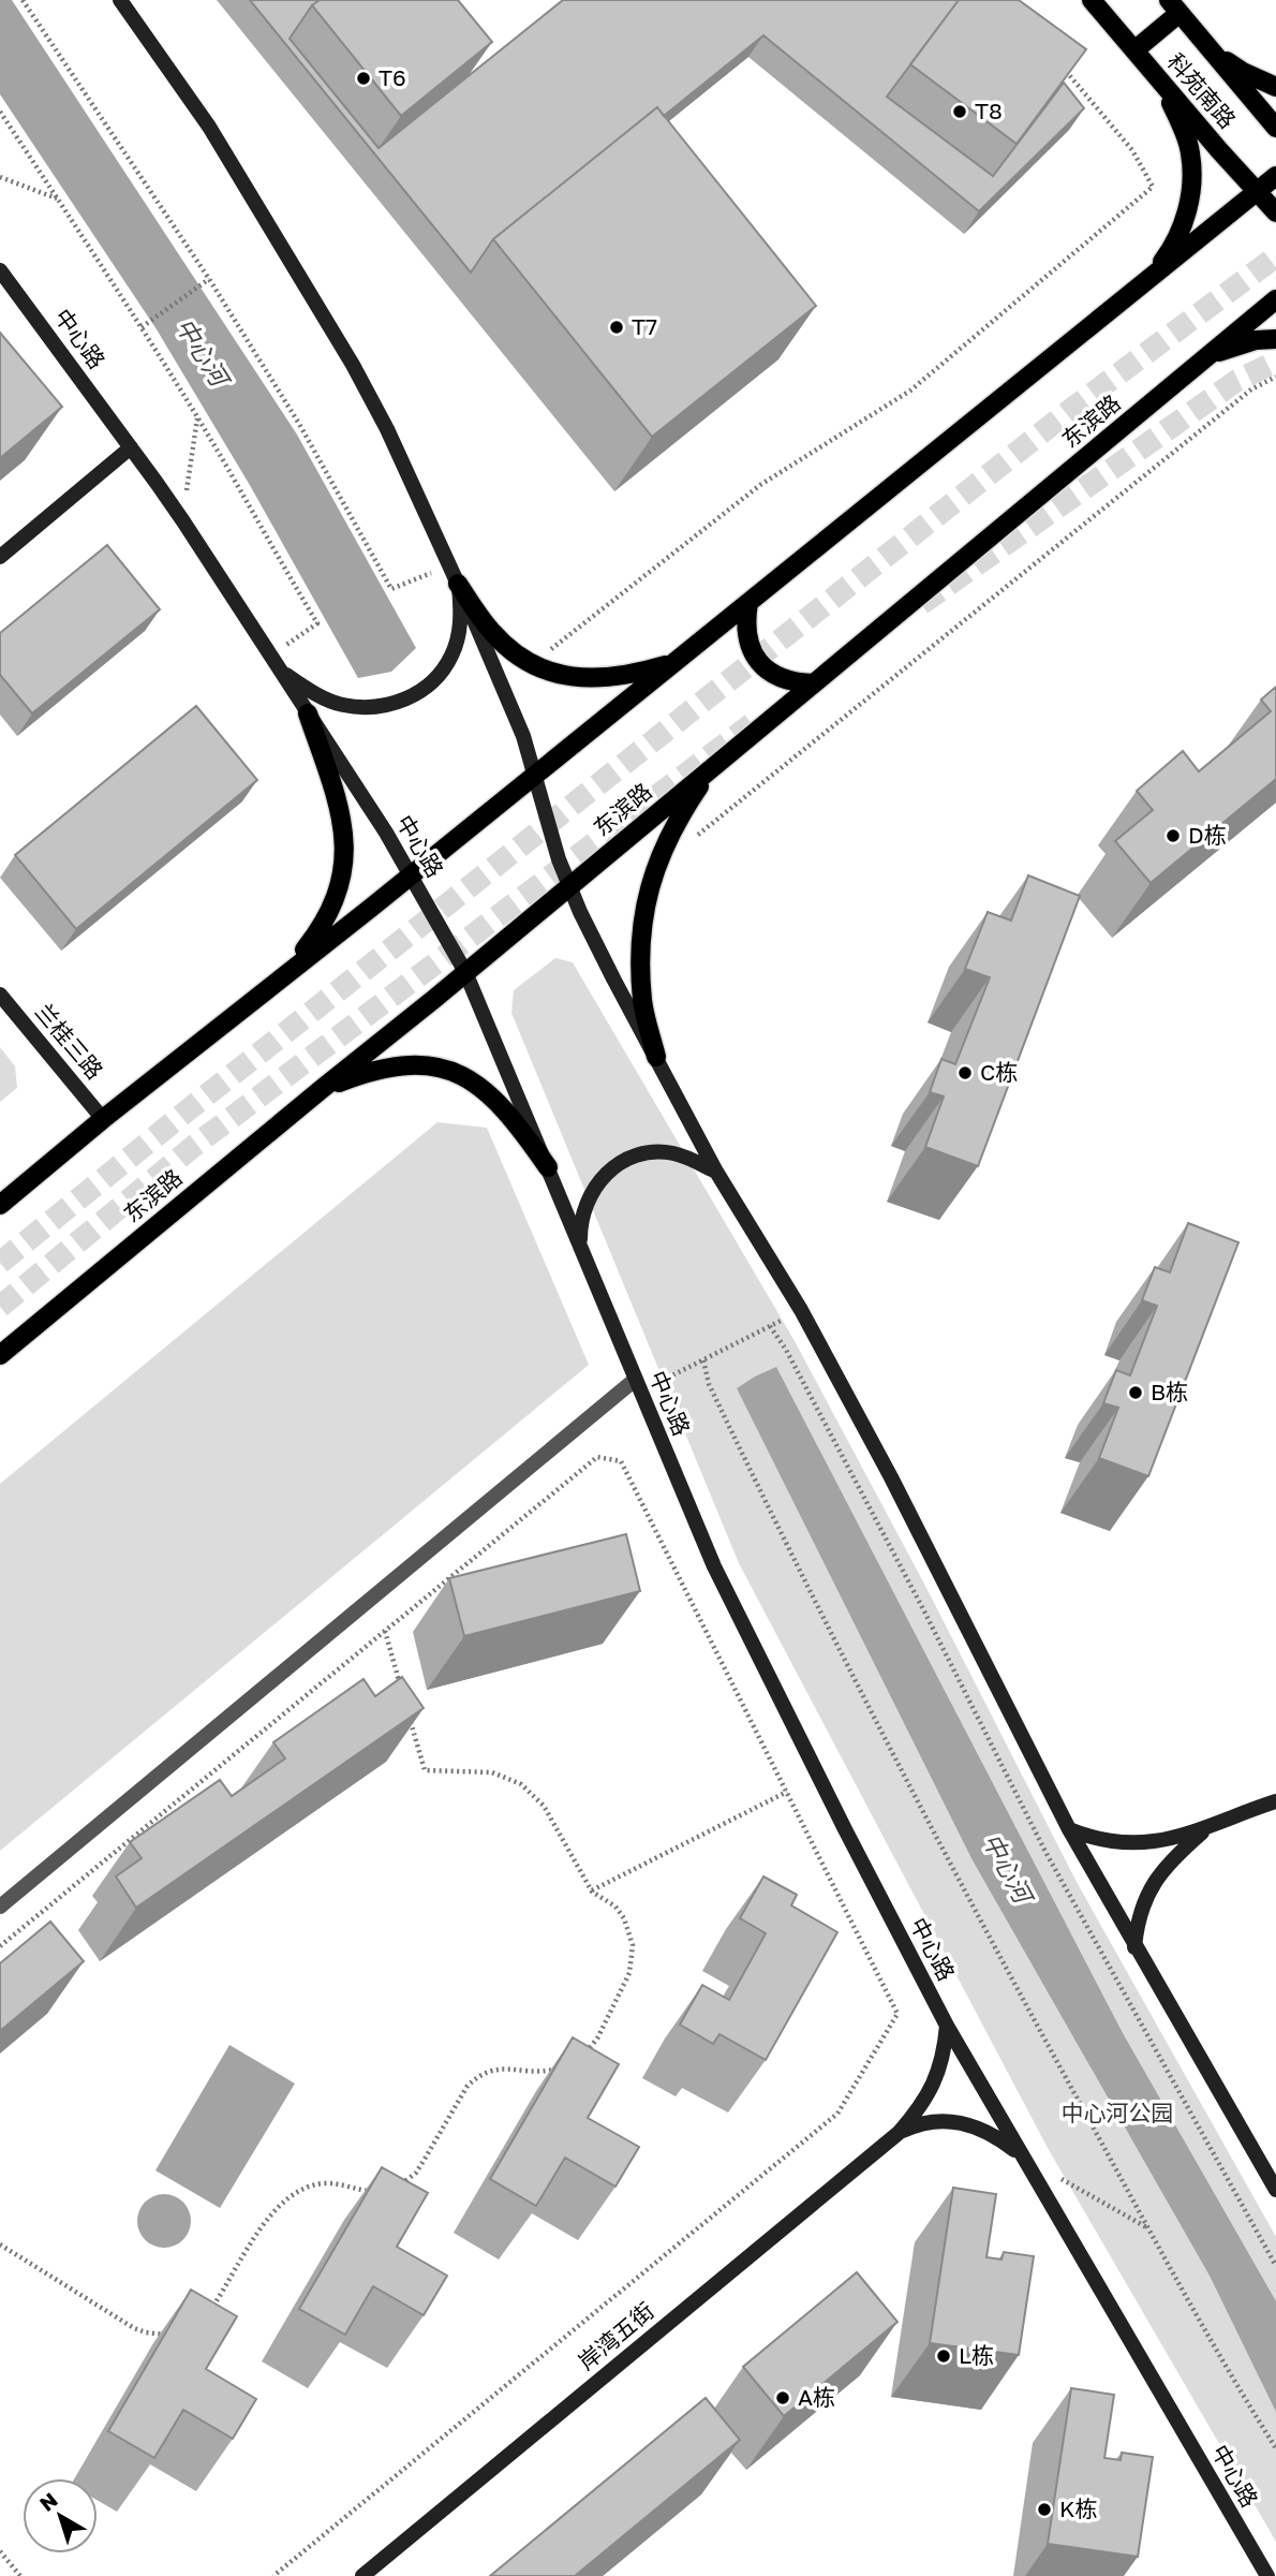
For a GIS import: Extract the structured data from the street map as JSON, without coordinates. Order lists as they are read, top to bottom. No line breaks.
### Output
{"streets":{"main road":["科苑南路","中心路","东滨路","兰桂三路","岸湾五街"]},"crossings":[["中心路","东滨路"]],"water":["中心河"],"parks":["中心河公园"],"places":["T6","T8","T7","D栋","C栋","B栋","L栋","A栋","K栋"],"north":"top left"}
